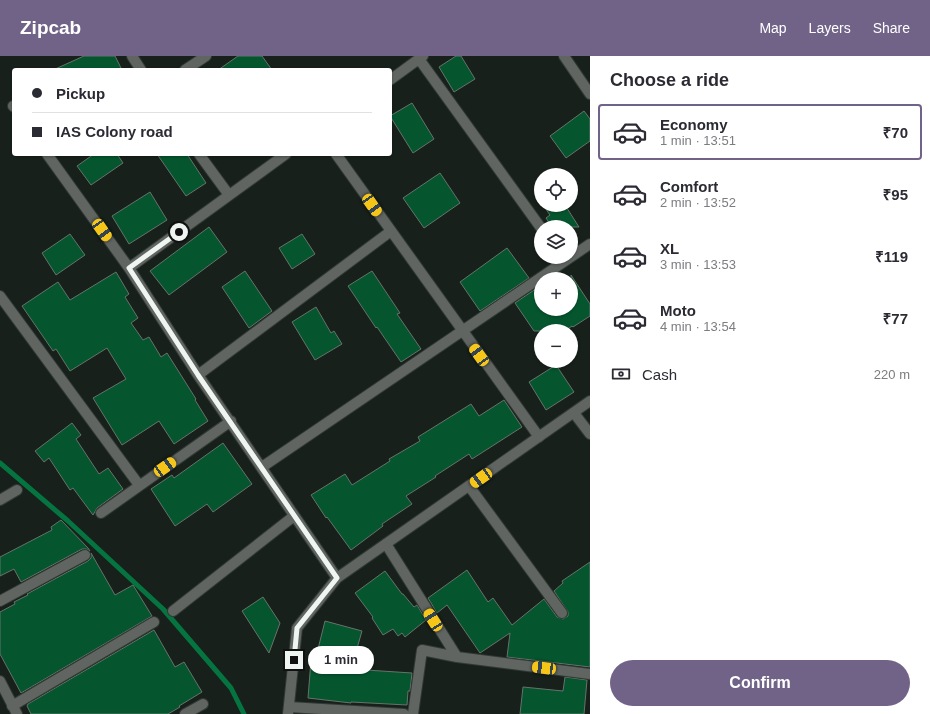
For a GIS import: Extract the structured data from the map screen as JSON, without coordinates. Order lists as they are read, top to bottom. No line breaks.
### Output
{"page":{"header":"Zipcab","nav":["Map","Layers","Share"],"heading":"Choose a ride","banner":["Pickup","IAS Colony road"],"list":[{"name":"Economy","note":"1 min · 13:51","value":"₹70"},{"name":"Comfort","note":"2 min · 13:52","value":"₹95"},{"name":"XL","note":"3 min · 13:53","value":"₹119"},{"name":"Moto","note":"4 min · 13:54","value":"₹77"}],"map_buttons":["+","−"],"pay":["Cash","220 m"],"bubble":"1 min","buttons":"Confirm"}}
